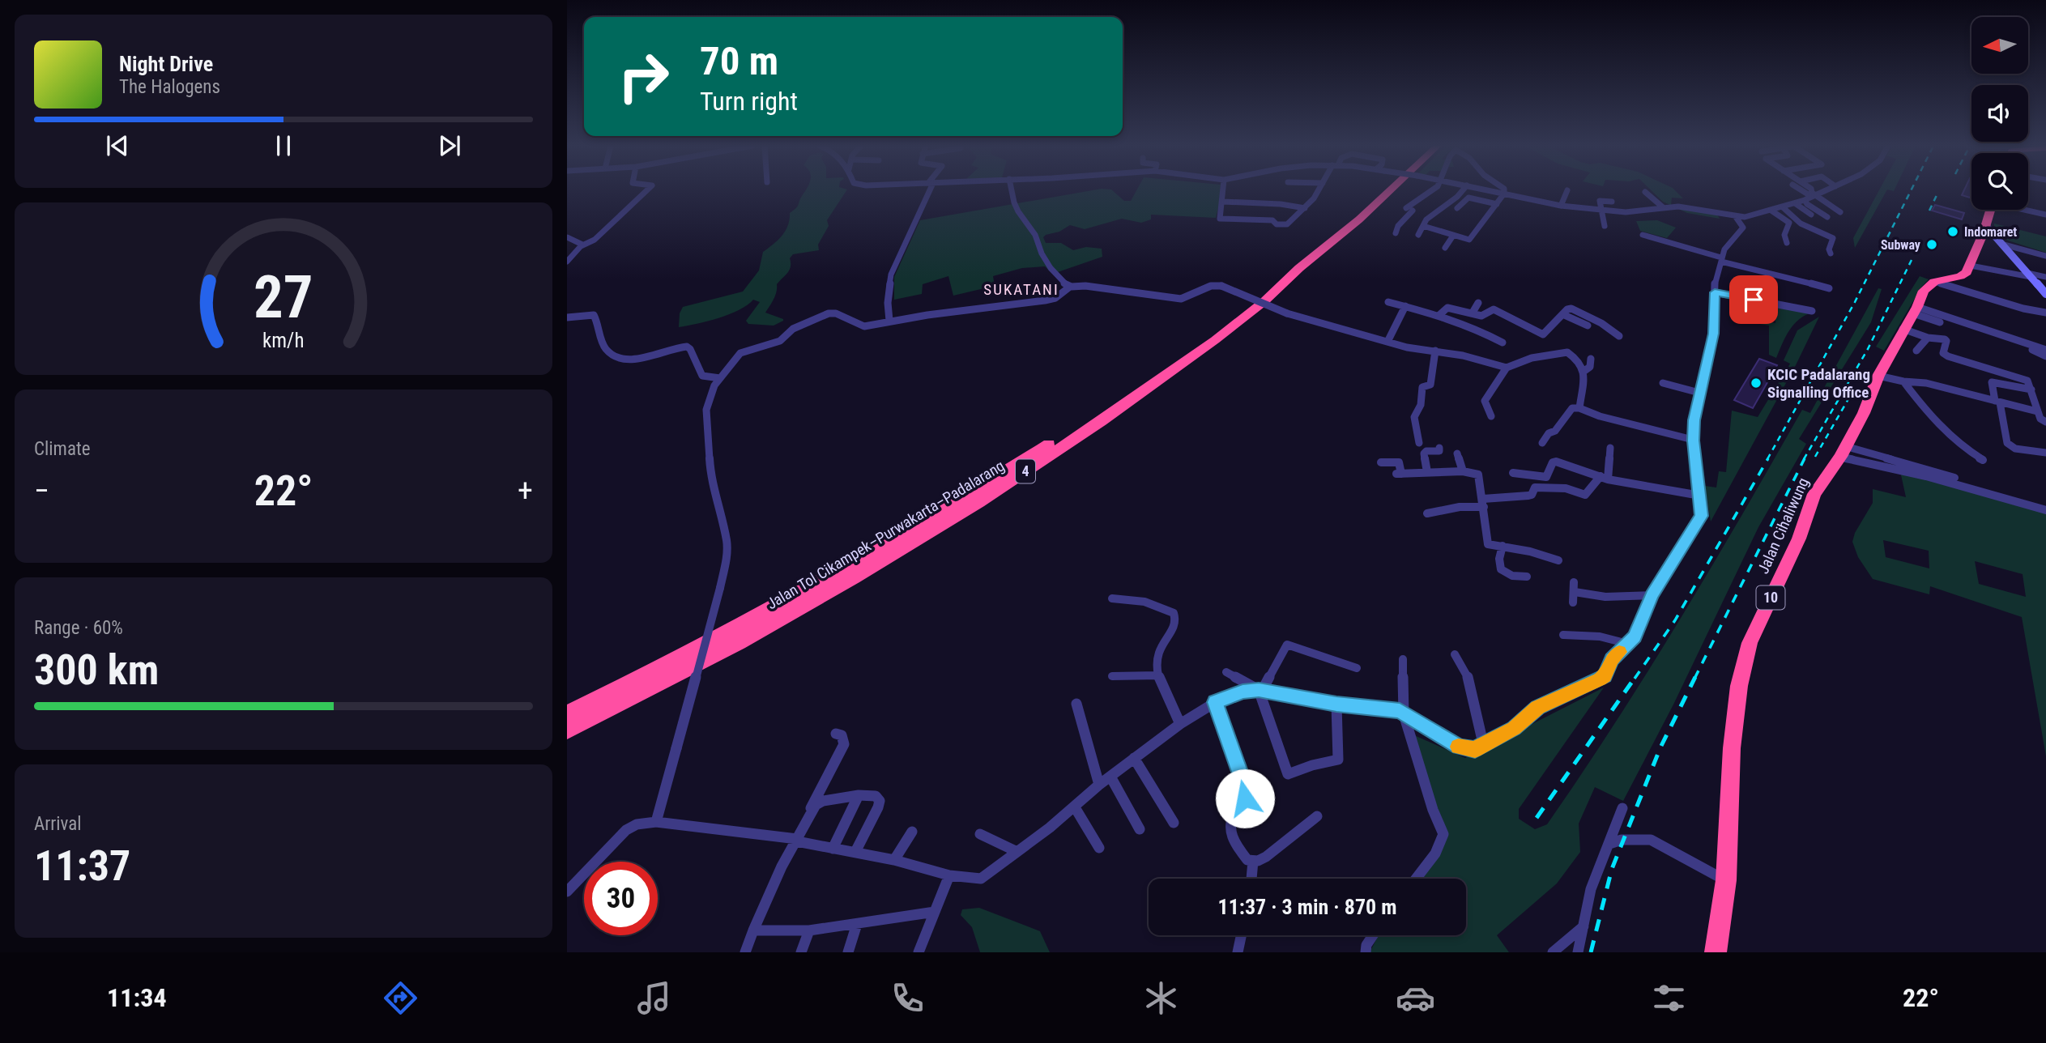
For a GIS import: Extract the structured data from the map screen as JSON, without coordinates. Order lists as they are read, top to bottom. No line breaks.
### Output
{"streets":{"highway":["4","Jalan Cihaliwung","Jalan Tol Cikampek–Purwakarta–Padalarang","10"]},"districts":["SUKATANI"],"places":["Indomaret","Subway","KCIC Padalarang Signalling Office"],"north":"left","page":{"turn":["70 m","Turn right"],"song":["Night Drive","The Halogens"],"tile":["Climate",["Range · 60%","300 km"],["Arrival","11:37"]],"heat":["−","22°","+"],"limit":"30","trip":"11:37 · 3 min · 870 m","tabs":["11:34","22°"],"gauge":["27","km/h"]}}
